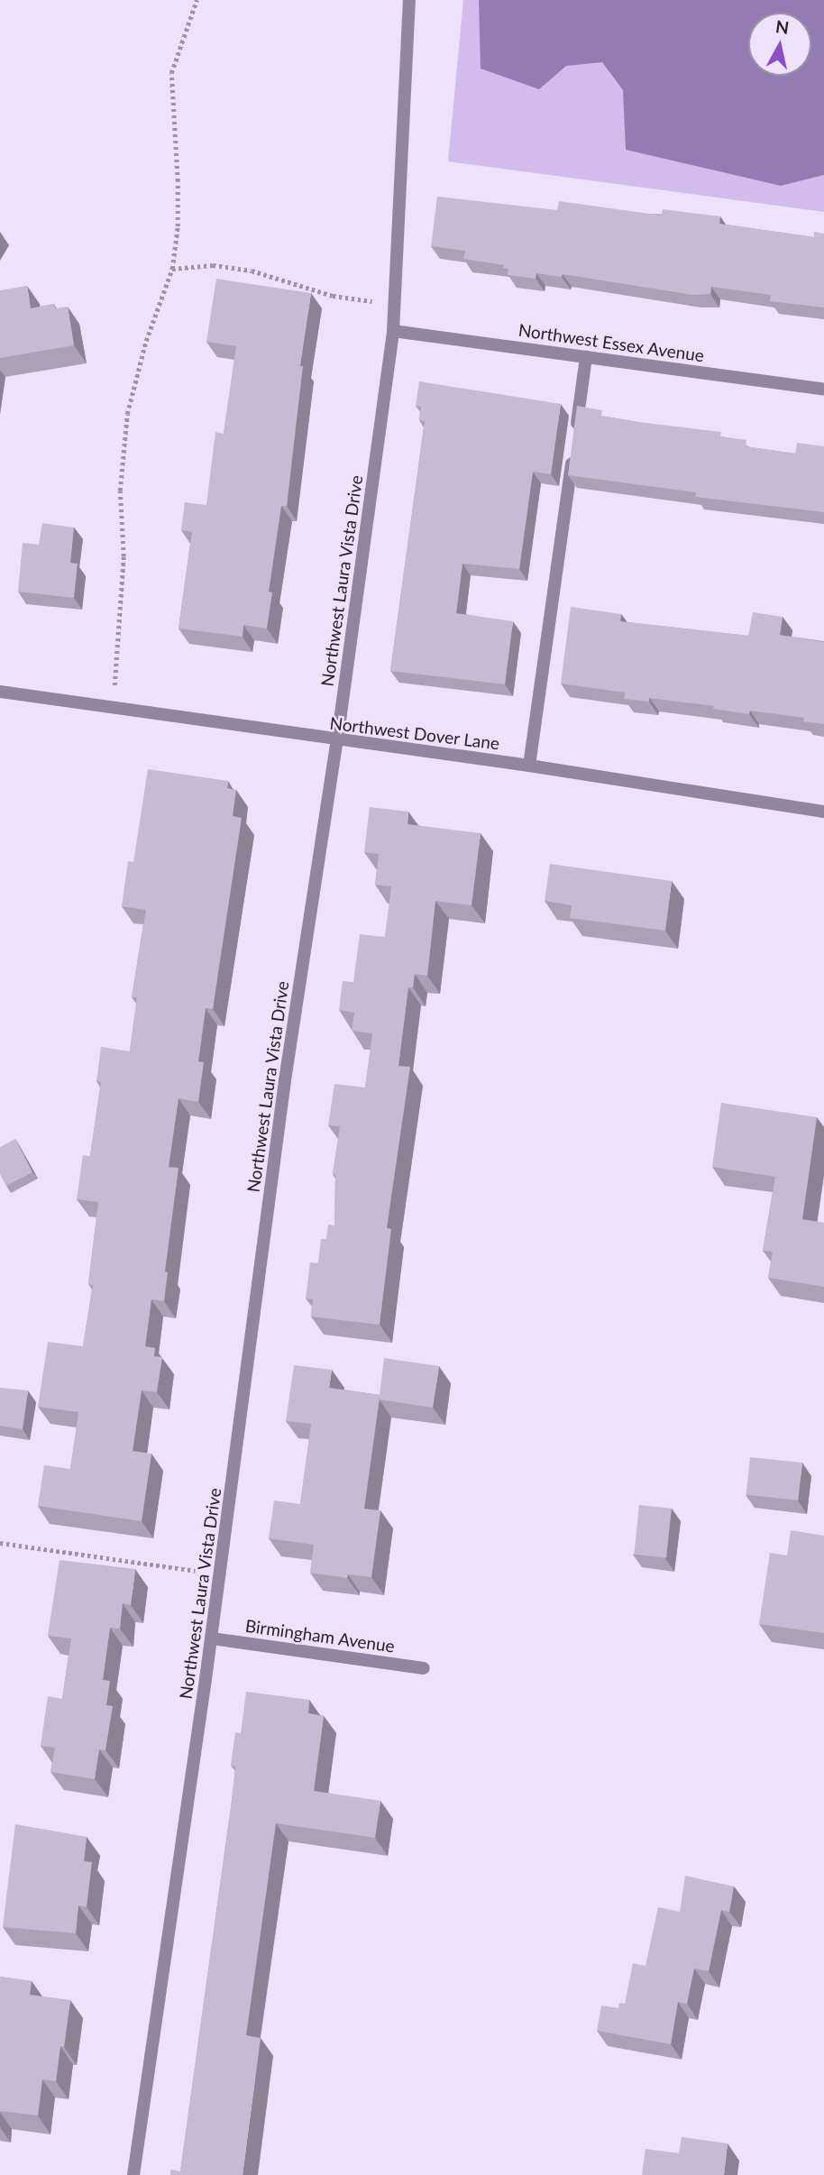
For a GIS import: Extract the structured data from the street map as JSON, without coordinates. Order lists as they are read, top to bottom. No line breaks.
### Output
{"streets":{"street":["Northwest Essex Avenue","Northwest Laura Vista Drive","Northwest Dover Lane","Birmingham Avenue"]},"crossings":[["Northwest Essex Avenue","Northwest Laura Vista Drive"],["Northwest Laura Vista Drive","Northwest Dover Lane"],["Northwest Laura Vista Drive","Birmingham Avenue"]],"north":"top"}
